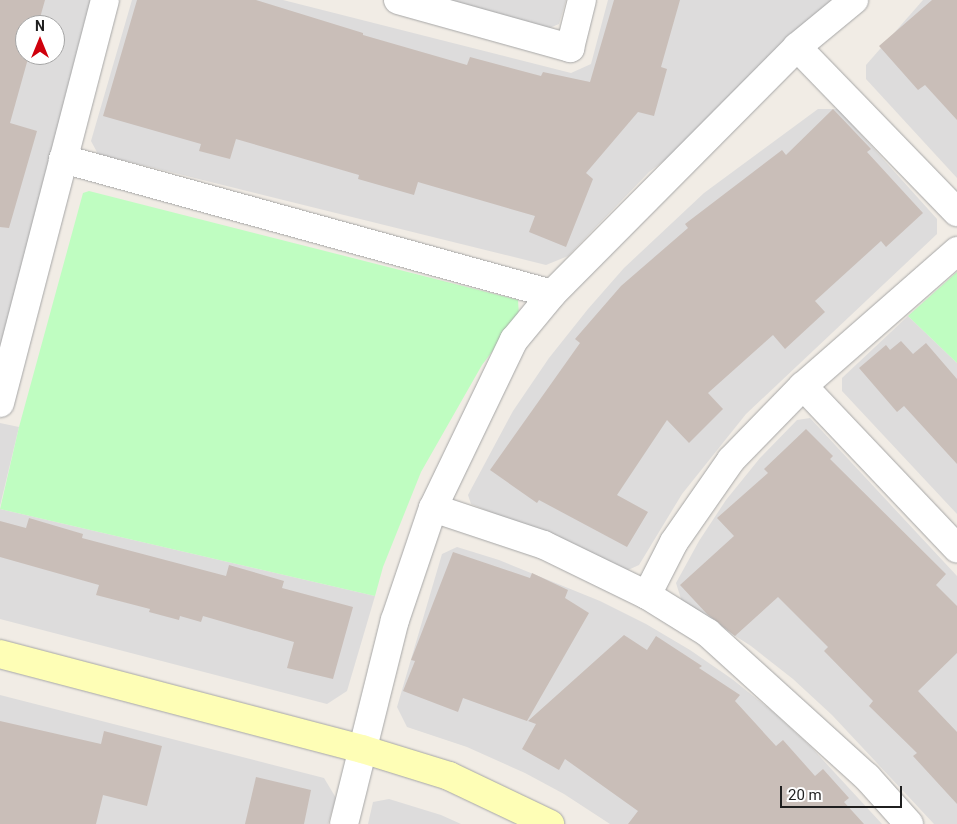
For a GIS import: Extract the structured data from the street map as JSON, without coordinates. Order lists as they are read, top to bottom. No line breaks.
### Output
{"scale_bar":"20 m","north":"top"}
